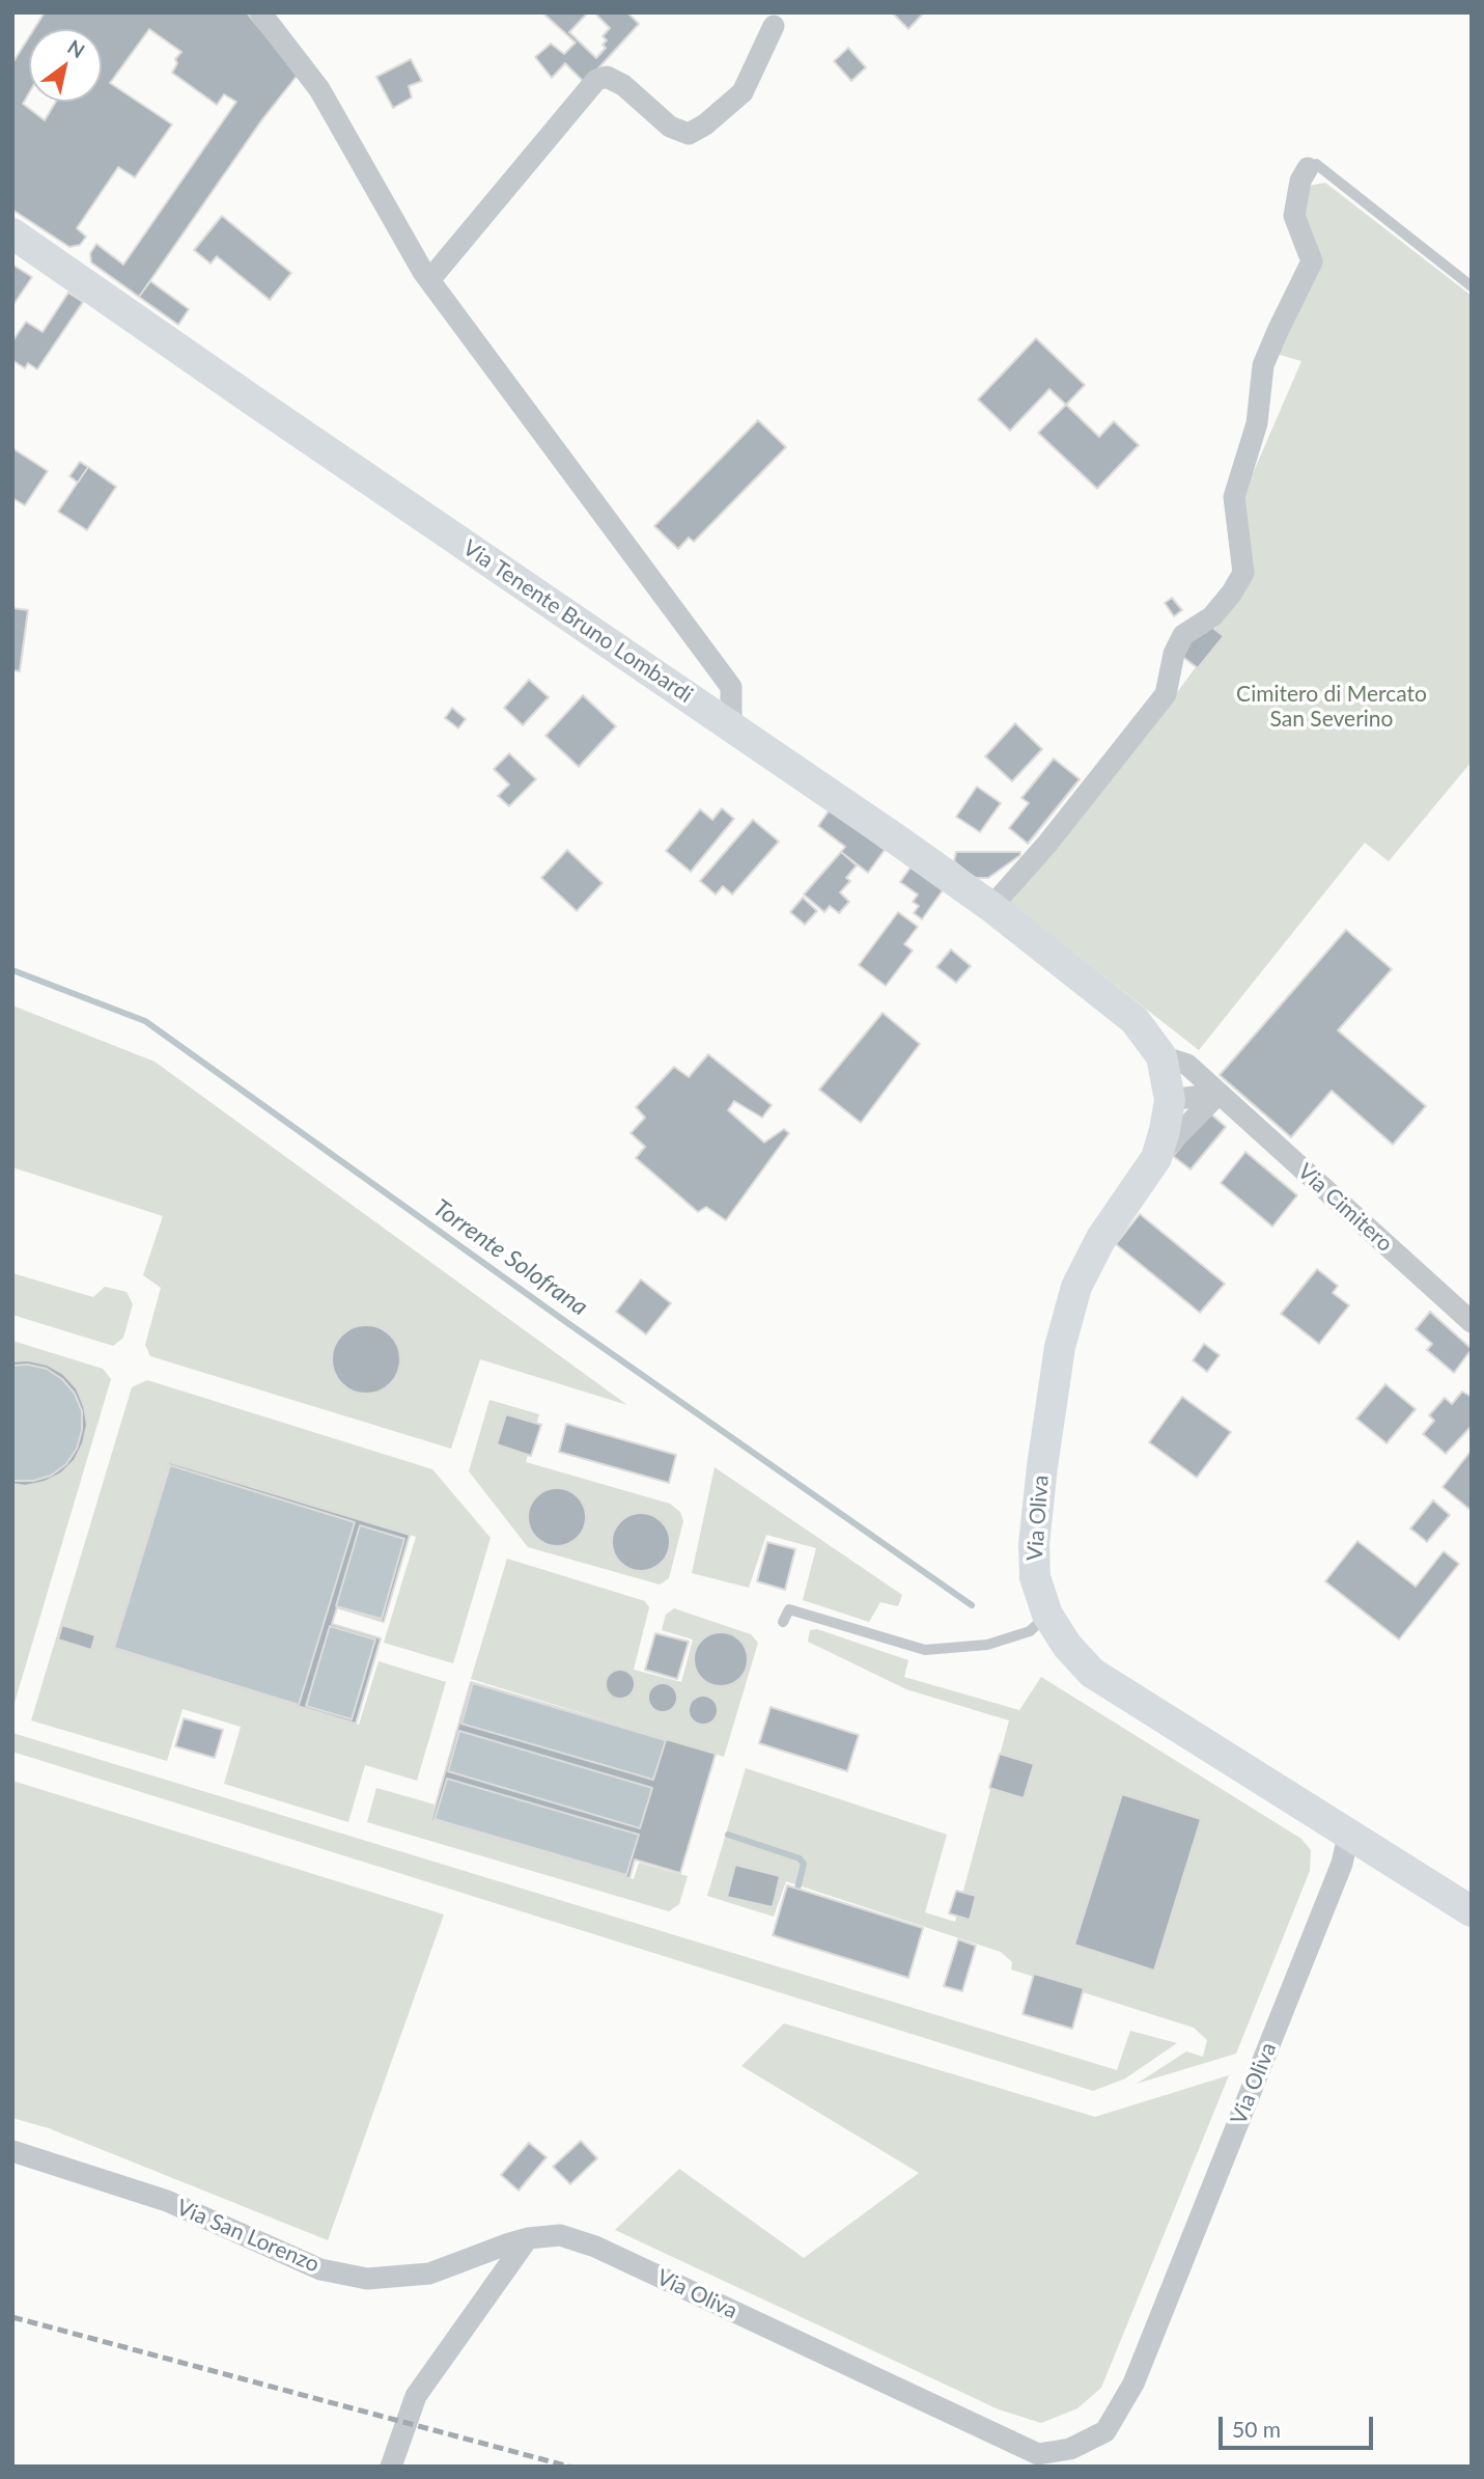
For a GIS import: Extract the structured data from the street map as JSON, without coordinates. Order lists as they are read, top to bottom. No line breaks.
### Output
{"streets":{"main road":["Via Tenente Bruno Lombardi","Via Oliva"],"street":["Via Cimitero","Via San Lorenzo"]},"crossings":[["Via Tenente Bruno Lombardi","Via Oliva"],["Via Cimitero","Via Oliva"],["Via Oliva","Via San Lorenzo"]],"water":["Torrente Solofrana"],"parks":["Cimitero di Mercato San Severino"],"scale_bar":"50 m","north":"top right"}
